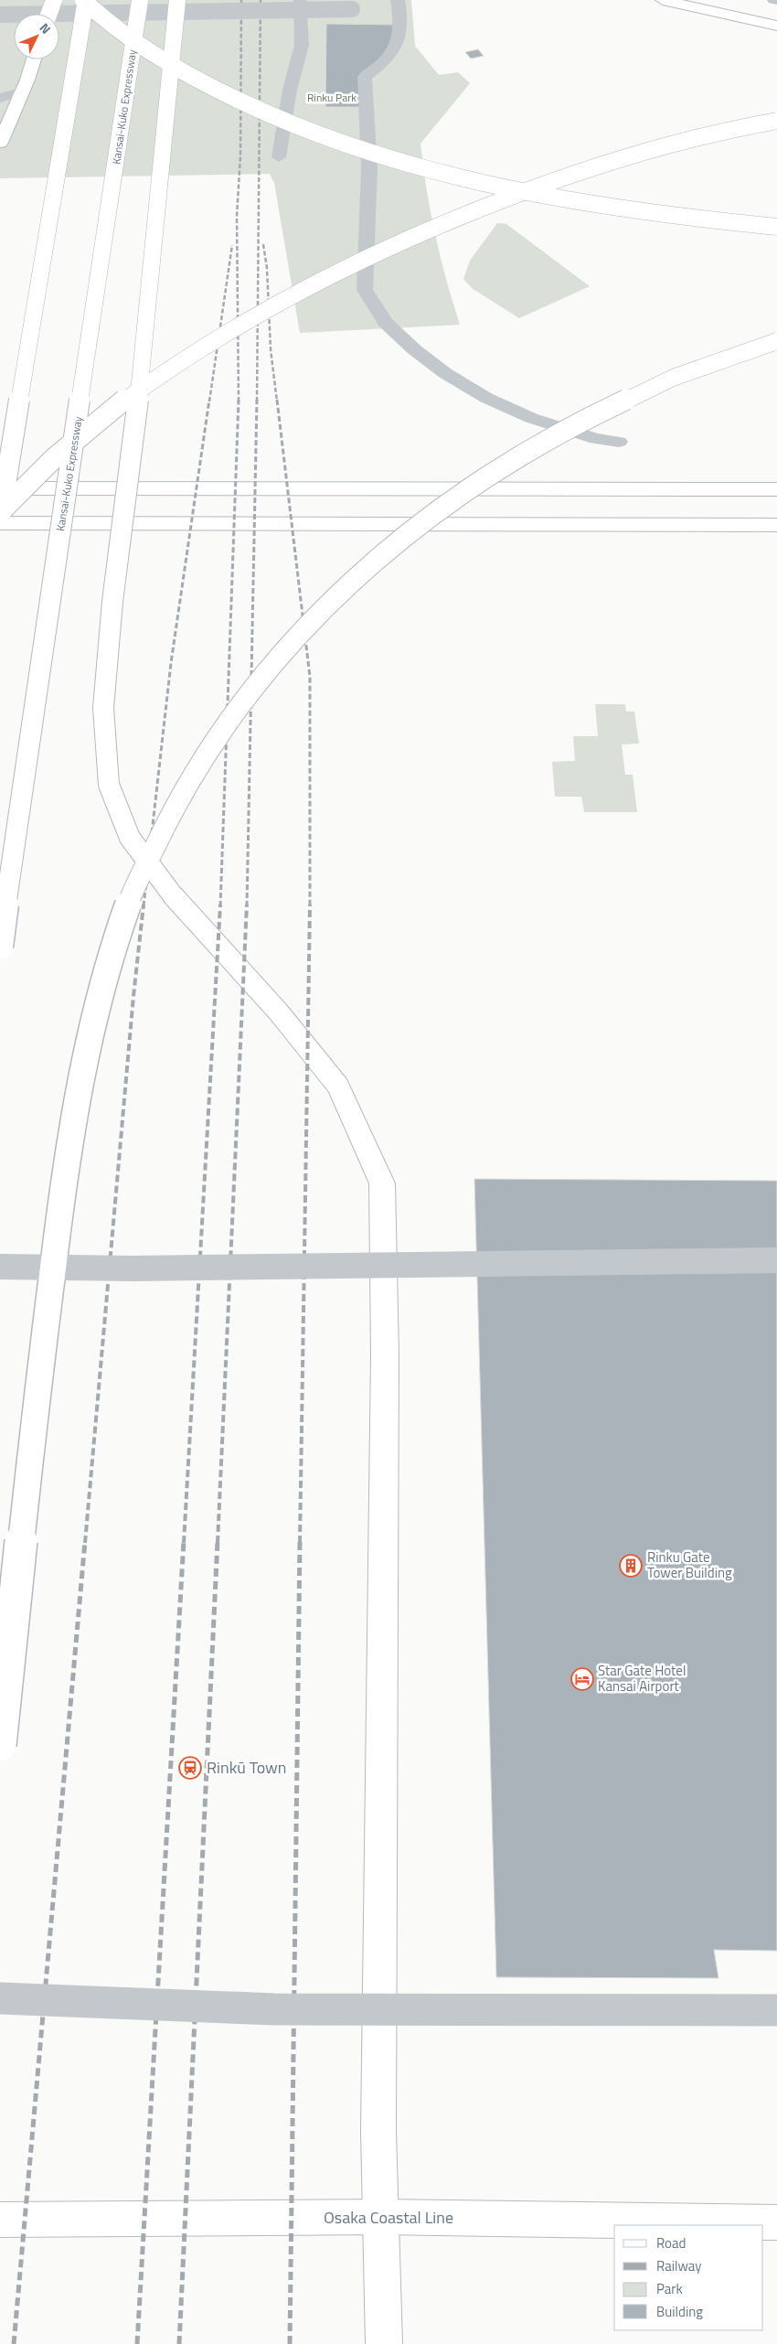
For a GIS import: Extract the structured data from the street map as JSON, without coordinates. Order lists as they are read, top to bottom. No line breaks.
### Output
{"streets":{"main road":["Kansai-Kuko Expressway","Osaka Coastal Line"]},"parks":["Rinku Park"],"places":{"building":["Rinku Gate Tower Building"],"hotel":["Star Gate Hotel Kansai Airport"],"station":["Rinkū Town"]},"legend":["Road","Railway","Park","Building"],"north":"top right"}
